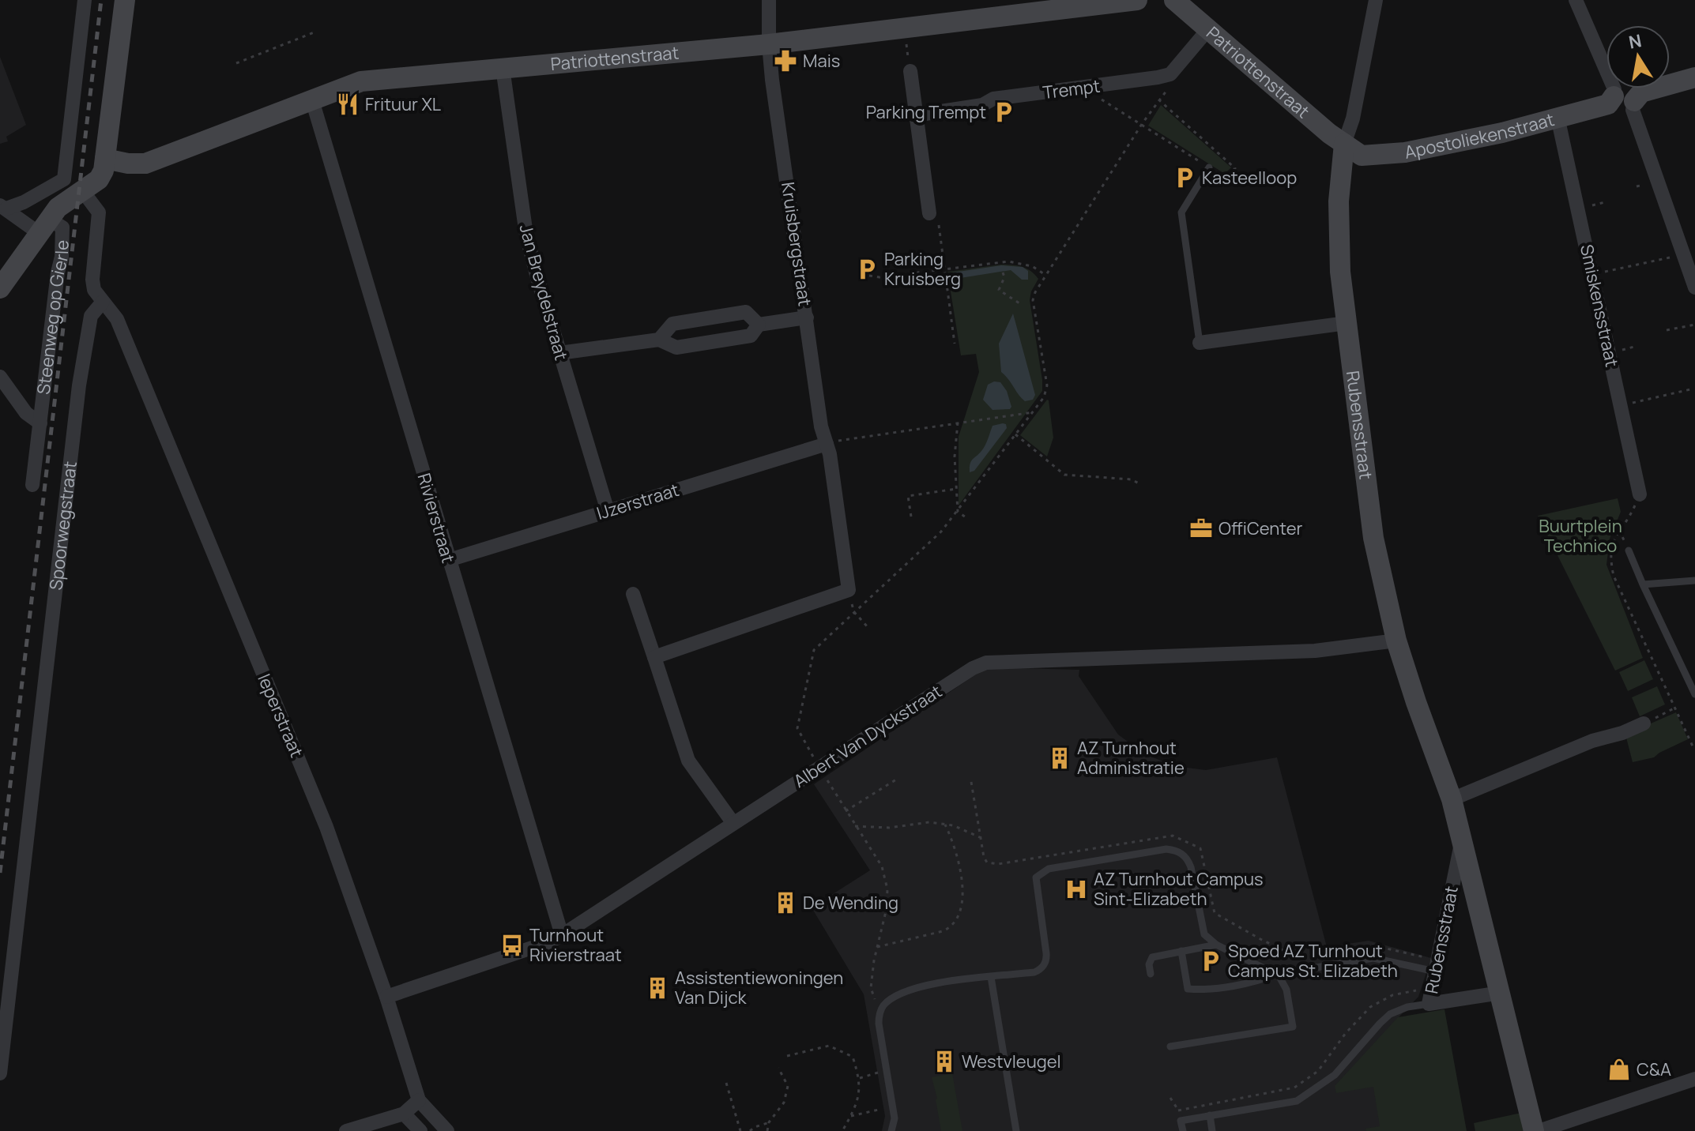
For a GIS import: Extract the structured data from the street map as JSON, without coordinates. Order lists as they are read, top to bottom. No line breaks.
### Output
{"streets":{"street":["Patriottenstraat","Trempt","Apostoliekenstraat","Kruisbergstraat","Jan Breydelstraat","Smiskensstraat","Steenweg op Gierle","Rubensstraat","IJzerstraat","Rivierstraat","Spoorwegstraat","Ieperstraat","Albert Van Dyckstraat"]},"crossings":[["Patriottenstraat","Trempt"],["Patriottenstraat","Apostoliekenstraat"],["Patriottenstraat","Kruisbergstraat"],["Patriottenstraat","Jan Breydelstraat"],["Patriottenstraat","Rubensstraat"],["Patriottenstraat","Rivierstraat"],["Apostoliekenstraat","Smiskensstraat"],["Apostoliekenstraat","Rubensstraat"],["Kruisbergstraat","IJzerstraat"],["Jan Breydelstraat","IJzerstraat"],["Rubensstraat","Albert Van Dyckstraat"],["IJzerstraat","Rivierstraat"],["Rivierstraat","Albert Van Dyckstraat"],["Spoorwegstraat","Ieperstraat"],["Ieperstraat","Albert Van Dyckstraat"]],"parks":["Buurtplein Technico"],"places":{"pharmacy":["Mais"],"restaurant":["Frituur XL"],"parking":["Parking Trempt","Kasteelloop","Parking Kruisberg","Spoed AZ Turnhout Campus St. Elizabeth"],"office":["OffiCenter"],"building":["AZ Turnhout Administratie","De Wending","Assistentiewoningen Van Dijck","Westvleugel"],"hospital":["AZ Turnhout Campus Sint-Elizabeth"],"bus stop":["Turnhout Rivierstraat"],"shop":["C&A"]},"north":"top"}
